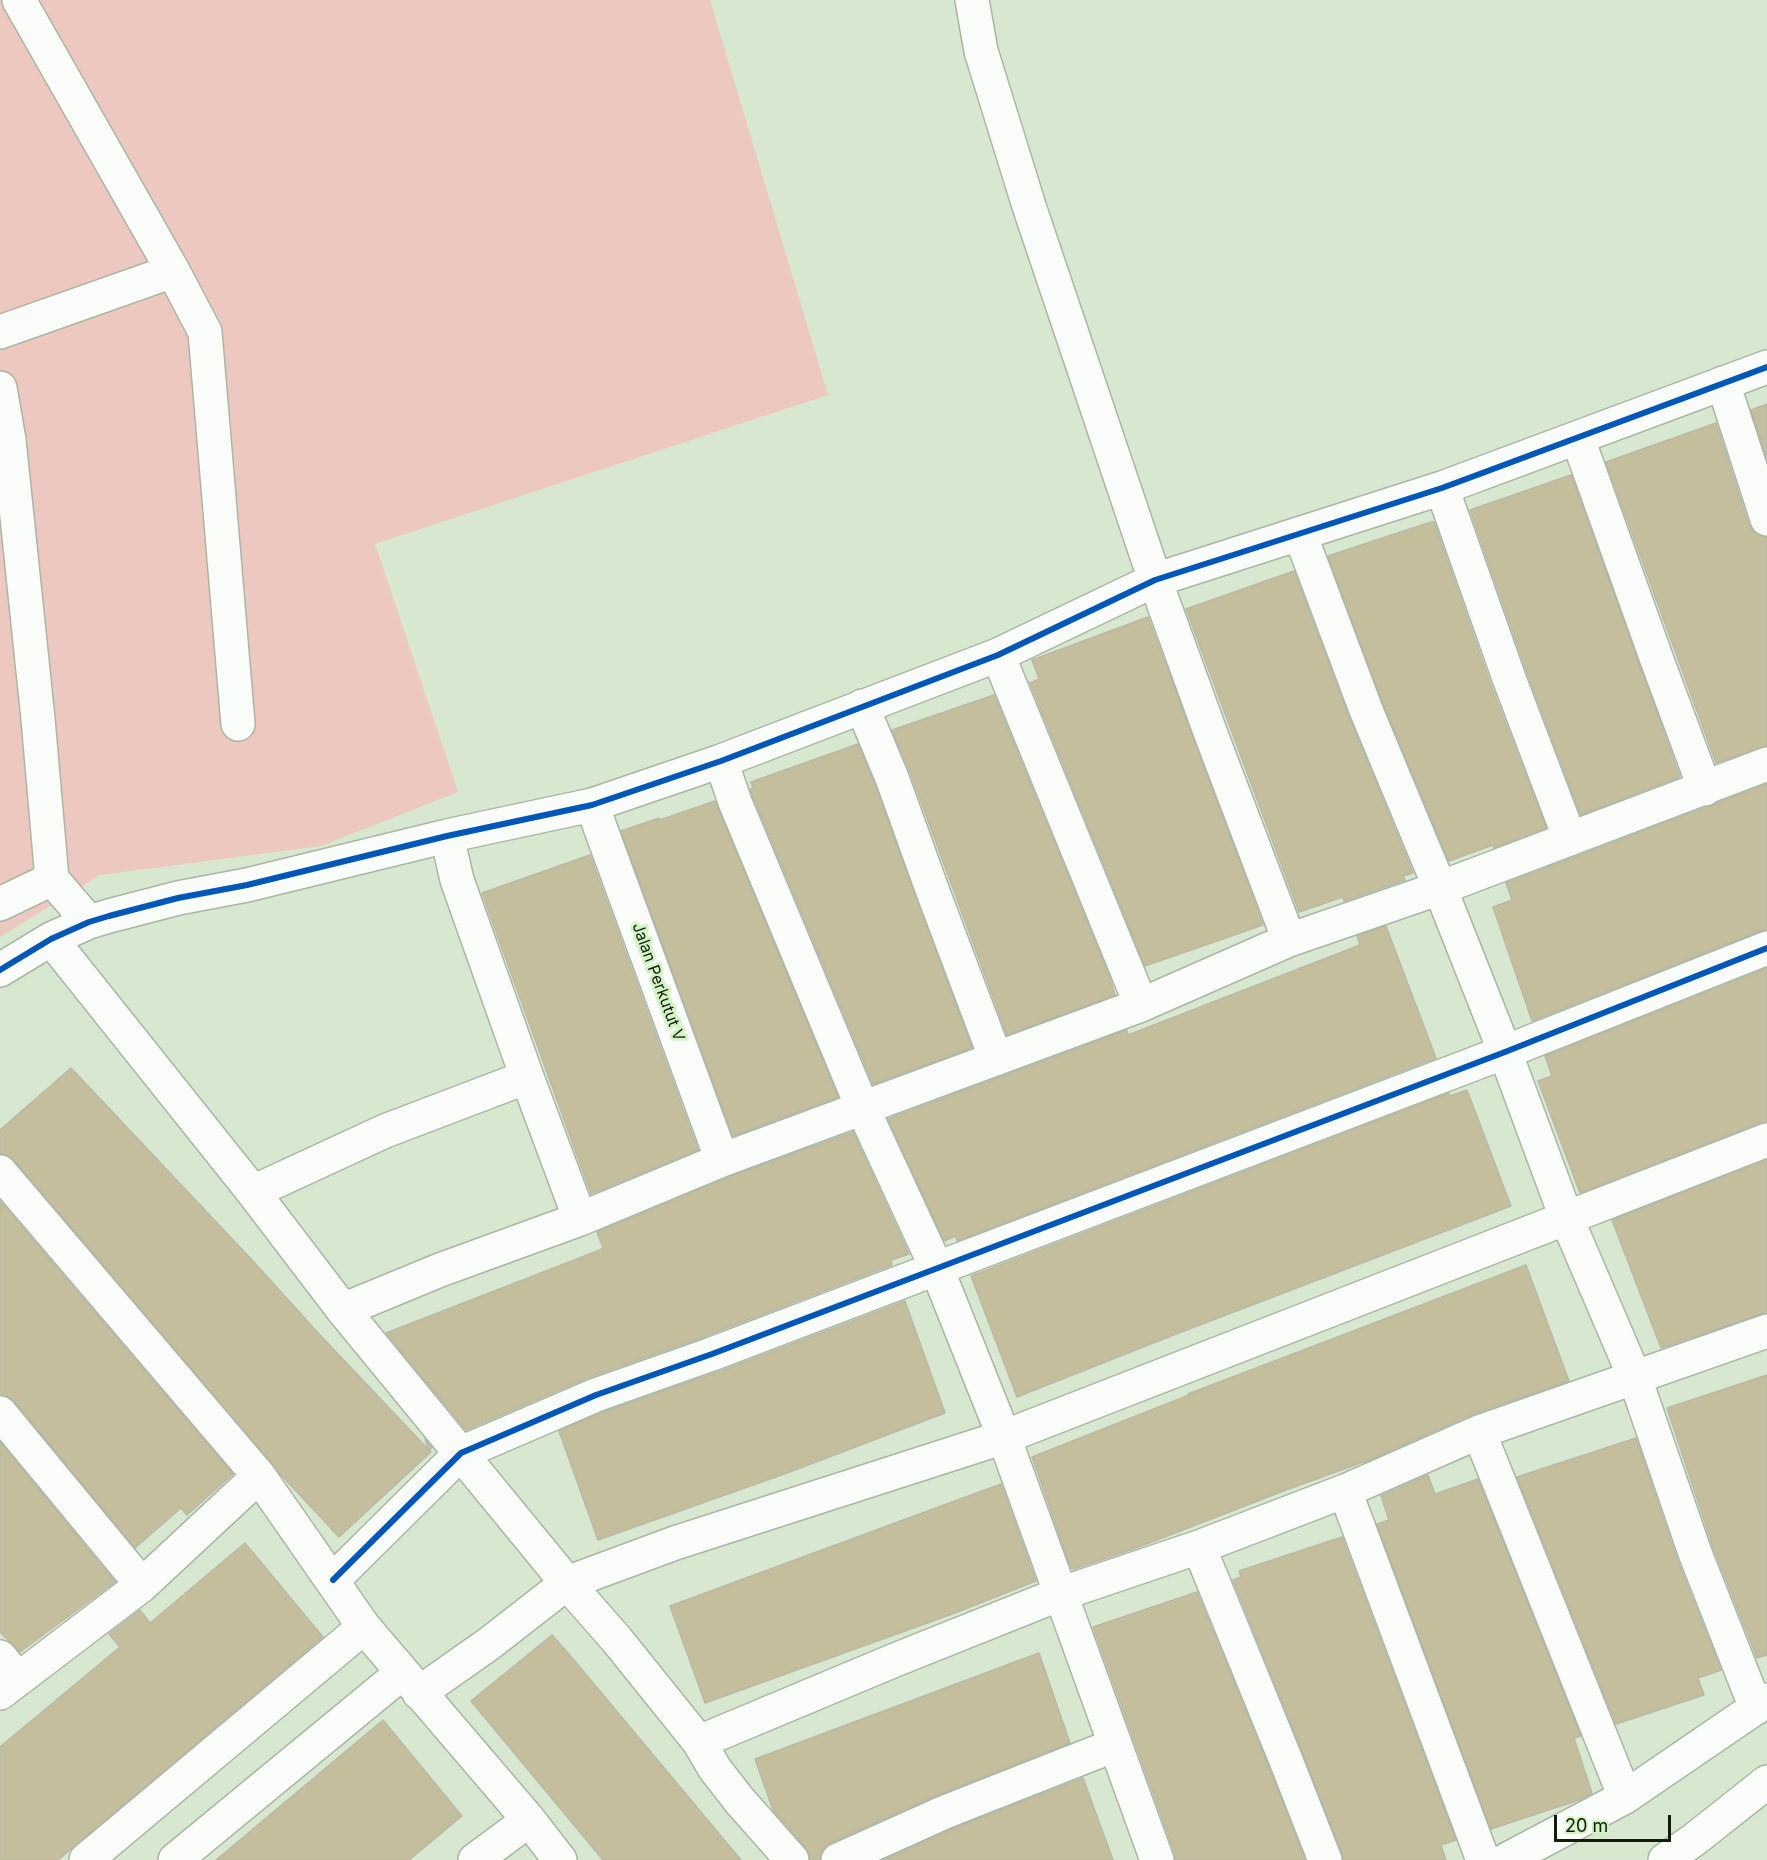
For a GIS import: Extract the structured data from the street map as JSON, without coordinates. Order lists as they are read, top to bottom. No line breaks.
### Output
{"streets":{"street":["Jalan Perkutut V"]},"scale_bar":"20 m"}
